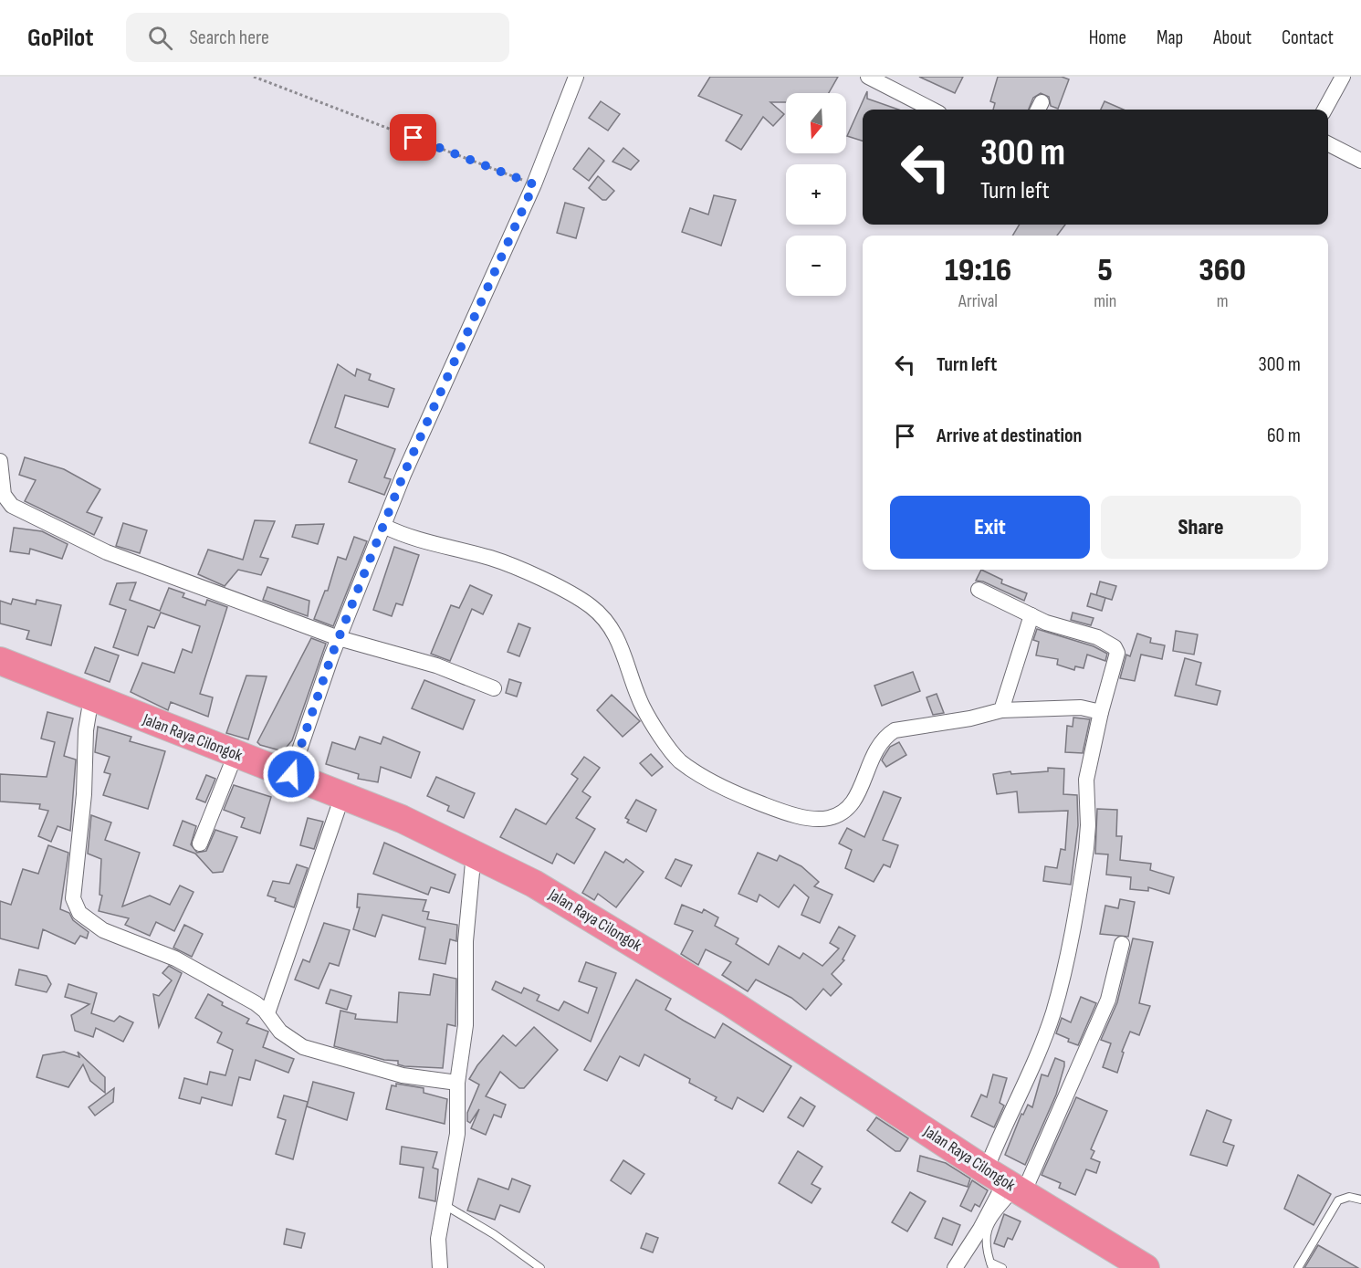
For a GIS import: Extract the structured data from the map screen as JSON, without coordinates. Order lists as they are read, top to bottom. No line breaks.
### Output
{"streets":{"highway":["Jalan Raya Cilongok"]},"north":"bottom","page":{"header":"GoPilot","search":"Search here","nav":["Home","Map","About","Contact"],"map_buttons":["+","−"],"turn":["300 m","Turn left"],"eta":["19:16","Arrival","5","min","360","m"],"list":[{"name":"Turn left","value":"300 m"},{"name":"Arrive at destination","value":"60 m"}],"buttons":["Exit","Share"]}}
